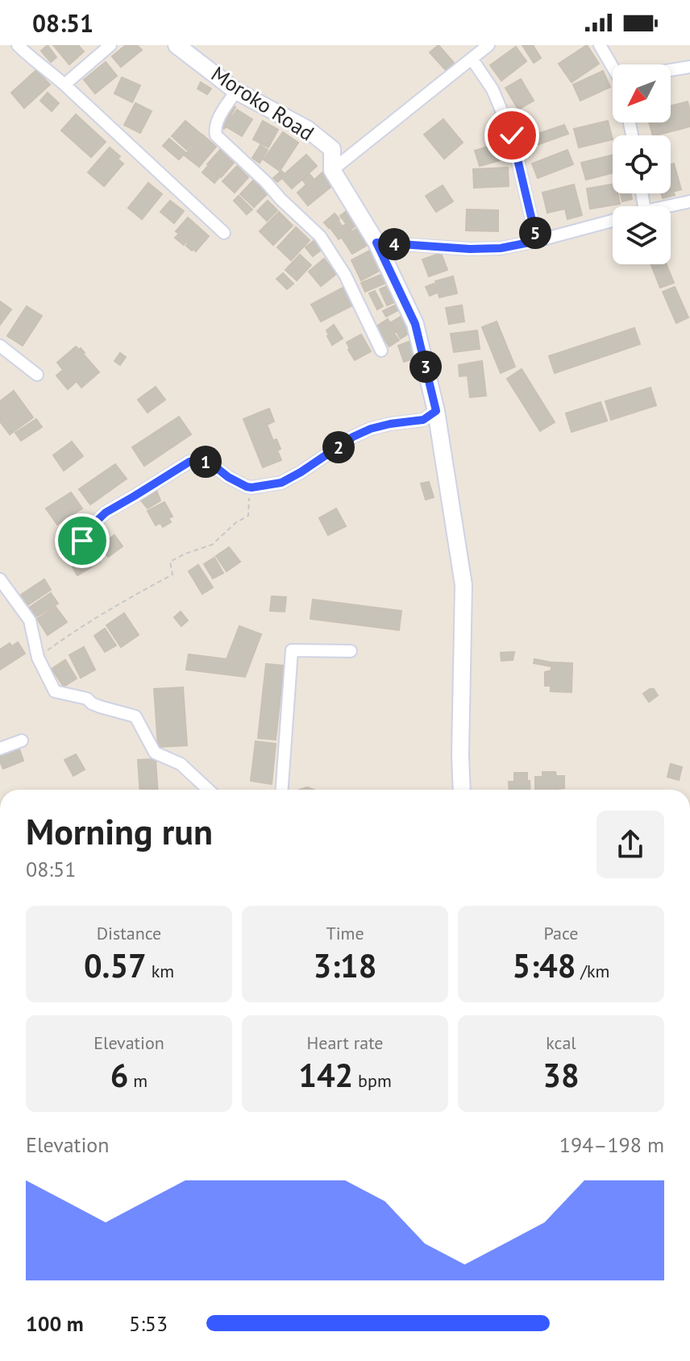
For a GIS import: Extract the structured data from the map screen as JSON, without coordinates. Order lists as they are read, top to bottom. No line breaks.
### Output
{"streets":{"street":["Moroko Road"]},"north":"bottom left","page":{"status":"08:51","pins":["5","4","3","2","1"],"heading":["Morning run","08:51"],"stats":[["Distance","0.57 km"],["Time","3:18"],["Pace","5:48 /km"],["Elevation","6 m"],["Heart rate","142 bpm"],["kcal","38"]],"chart":["Elevation","194–198 m"],"list":[{"name":"100 m","note":"5:53"}]}}
